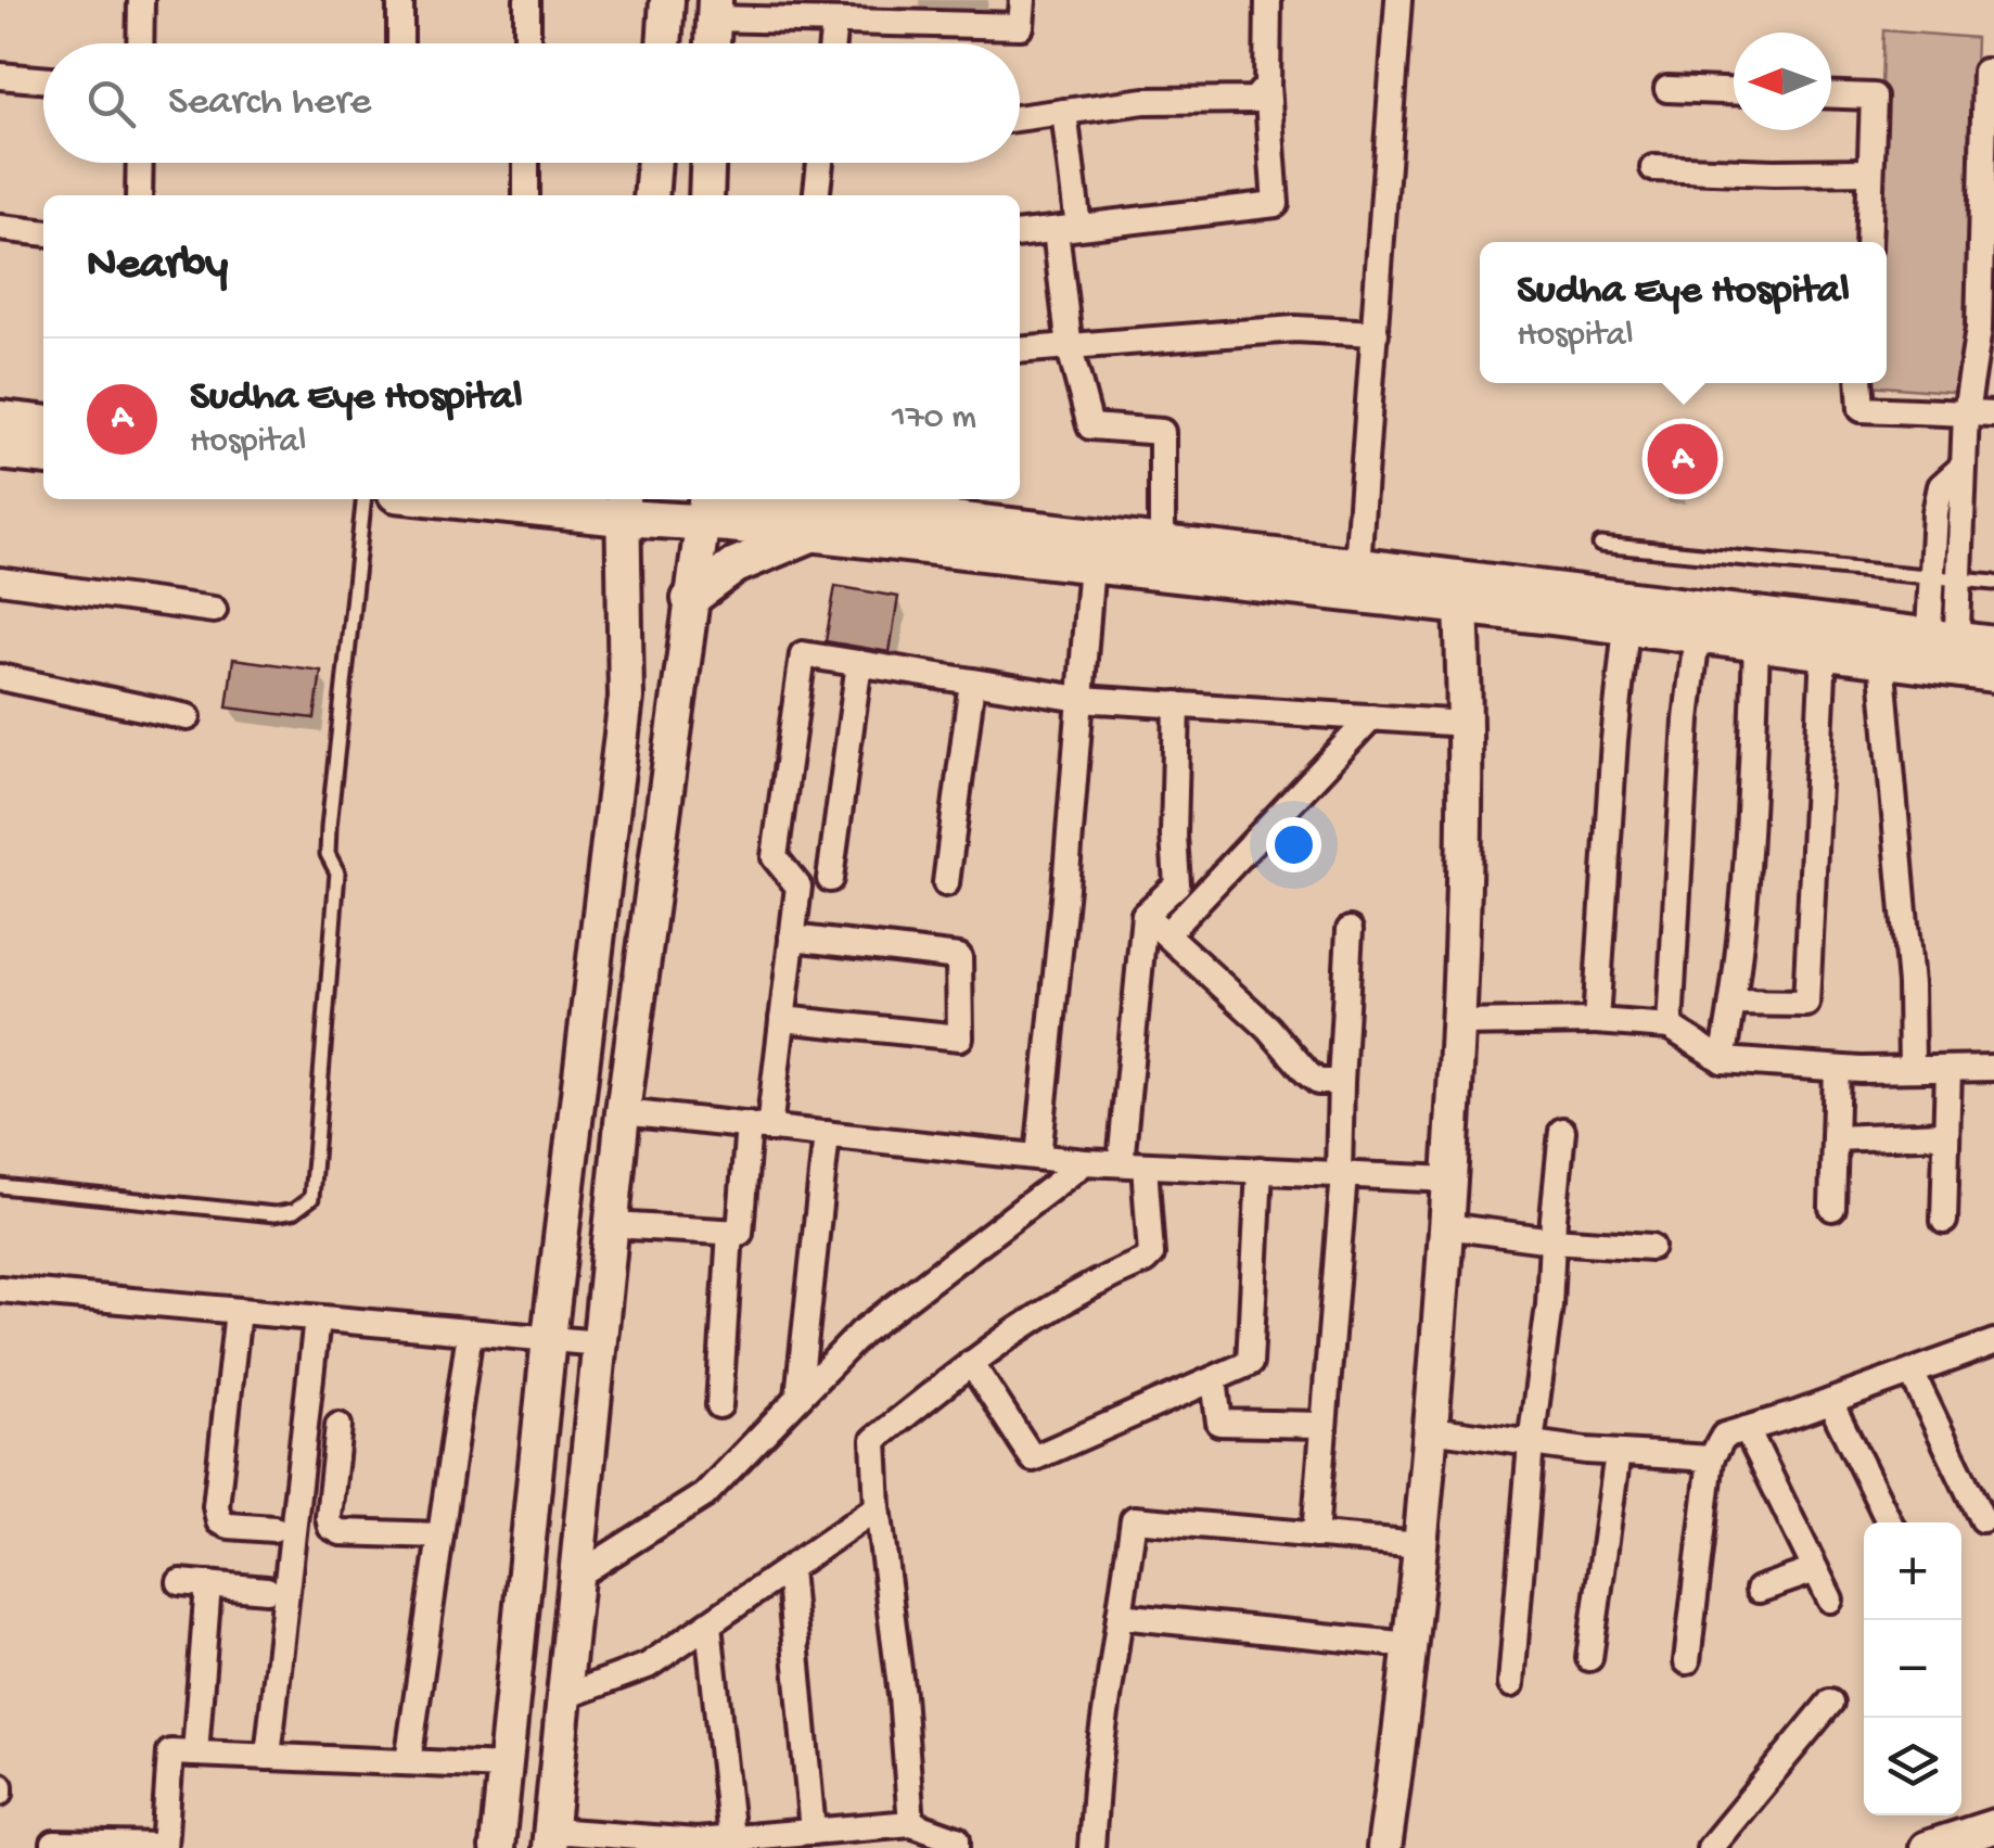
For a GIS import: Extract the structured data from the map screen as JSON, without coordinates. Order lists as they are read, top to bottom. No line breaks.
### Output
{"north":"left","page":{"search":"Search here","heading":"Nearby","popup":["Sudha Eye Hospital","Hospital"],"list":[{"mark":"A","name":"Sudha Eye Hospital","note":"Hospital","value":"170 m"}],"pins":"A","map_buttons":["+","−"]}}
